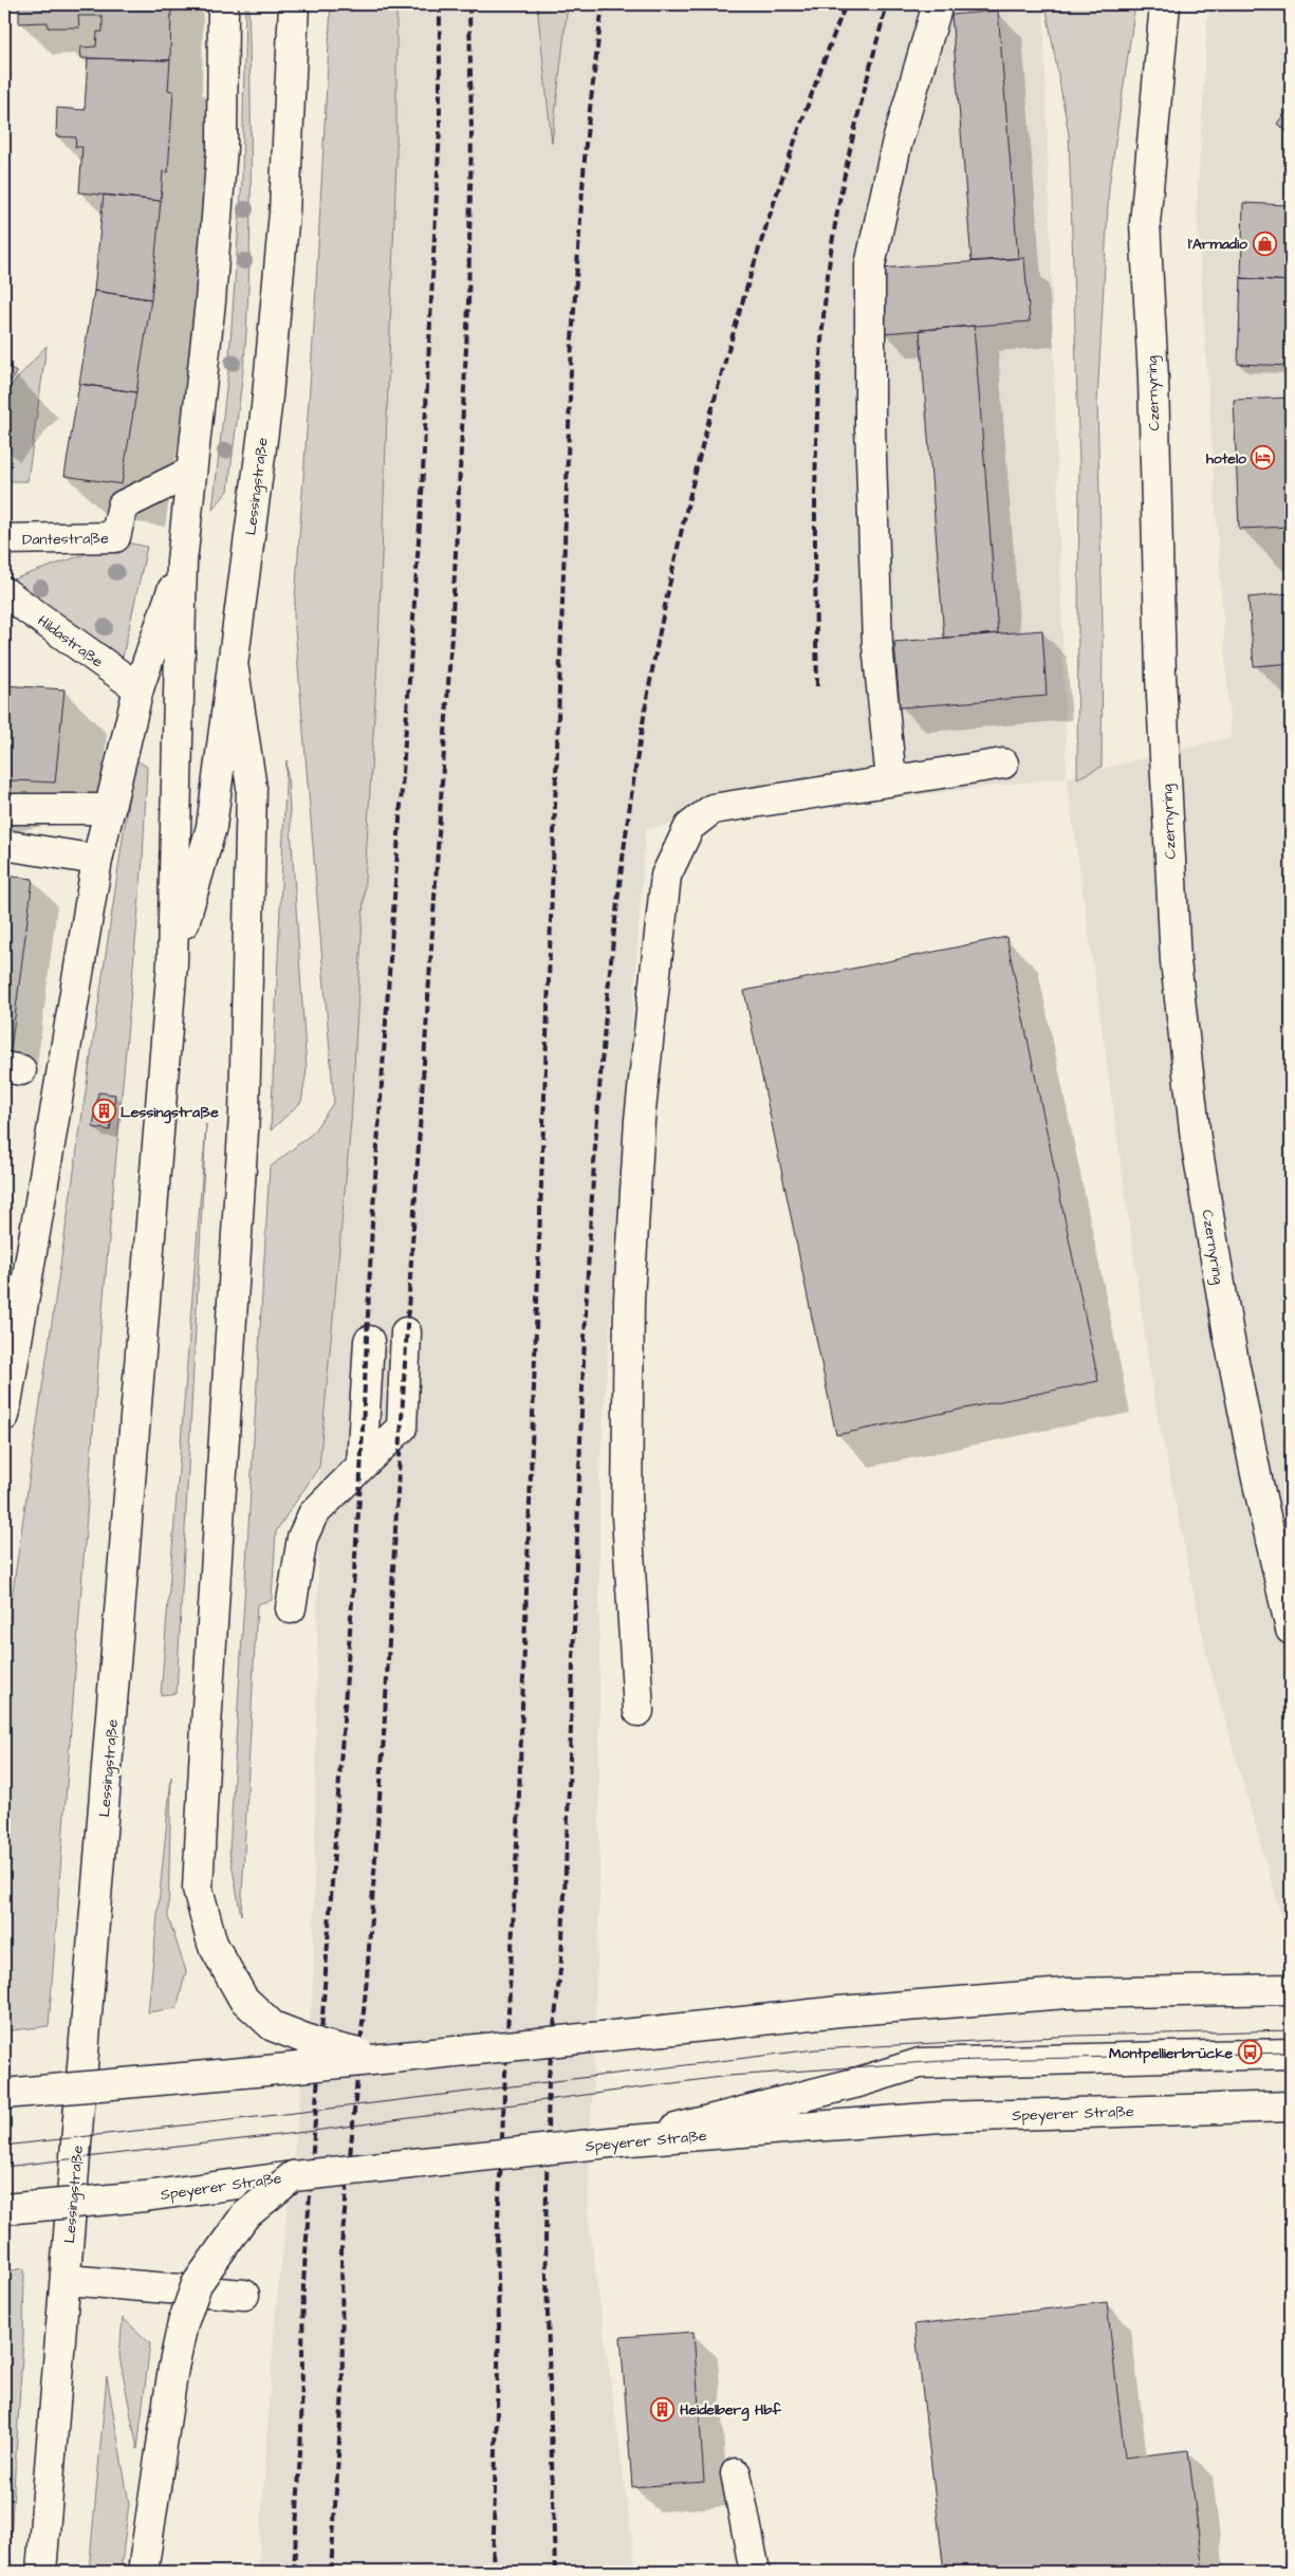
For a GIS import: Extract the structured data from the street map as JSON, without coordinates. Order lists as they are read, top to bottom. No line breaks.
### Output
{"streets":{"main road":["Czernyring","Lessingstraße","Dantestraße","Hildastraße","Speyerer Straße"]},"crossings":[["Lessingstraße","Dantestraße"]],"places":{"shop":["l'Armadio"],"hotel":["hotelo"],"building":["Lessingstraße","Heidelberg Hbf"],"bus stop":["Montpellierbrücke"]}}
